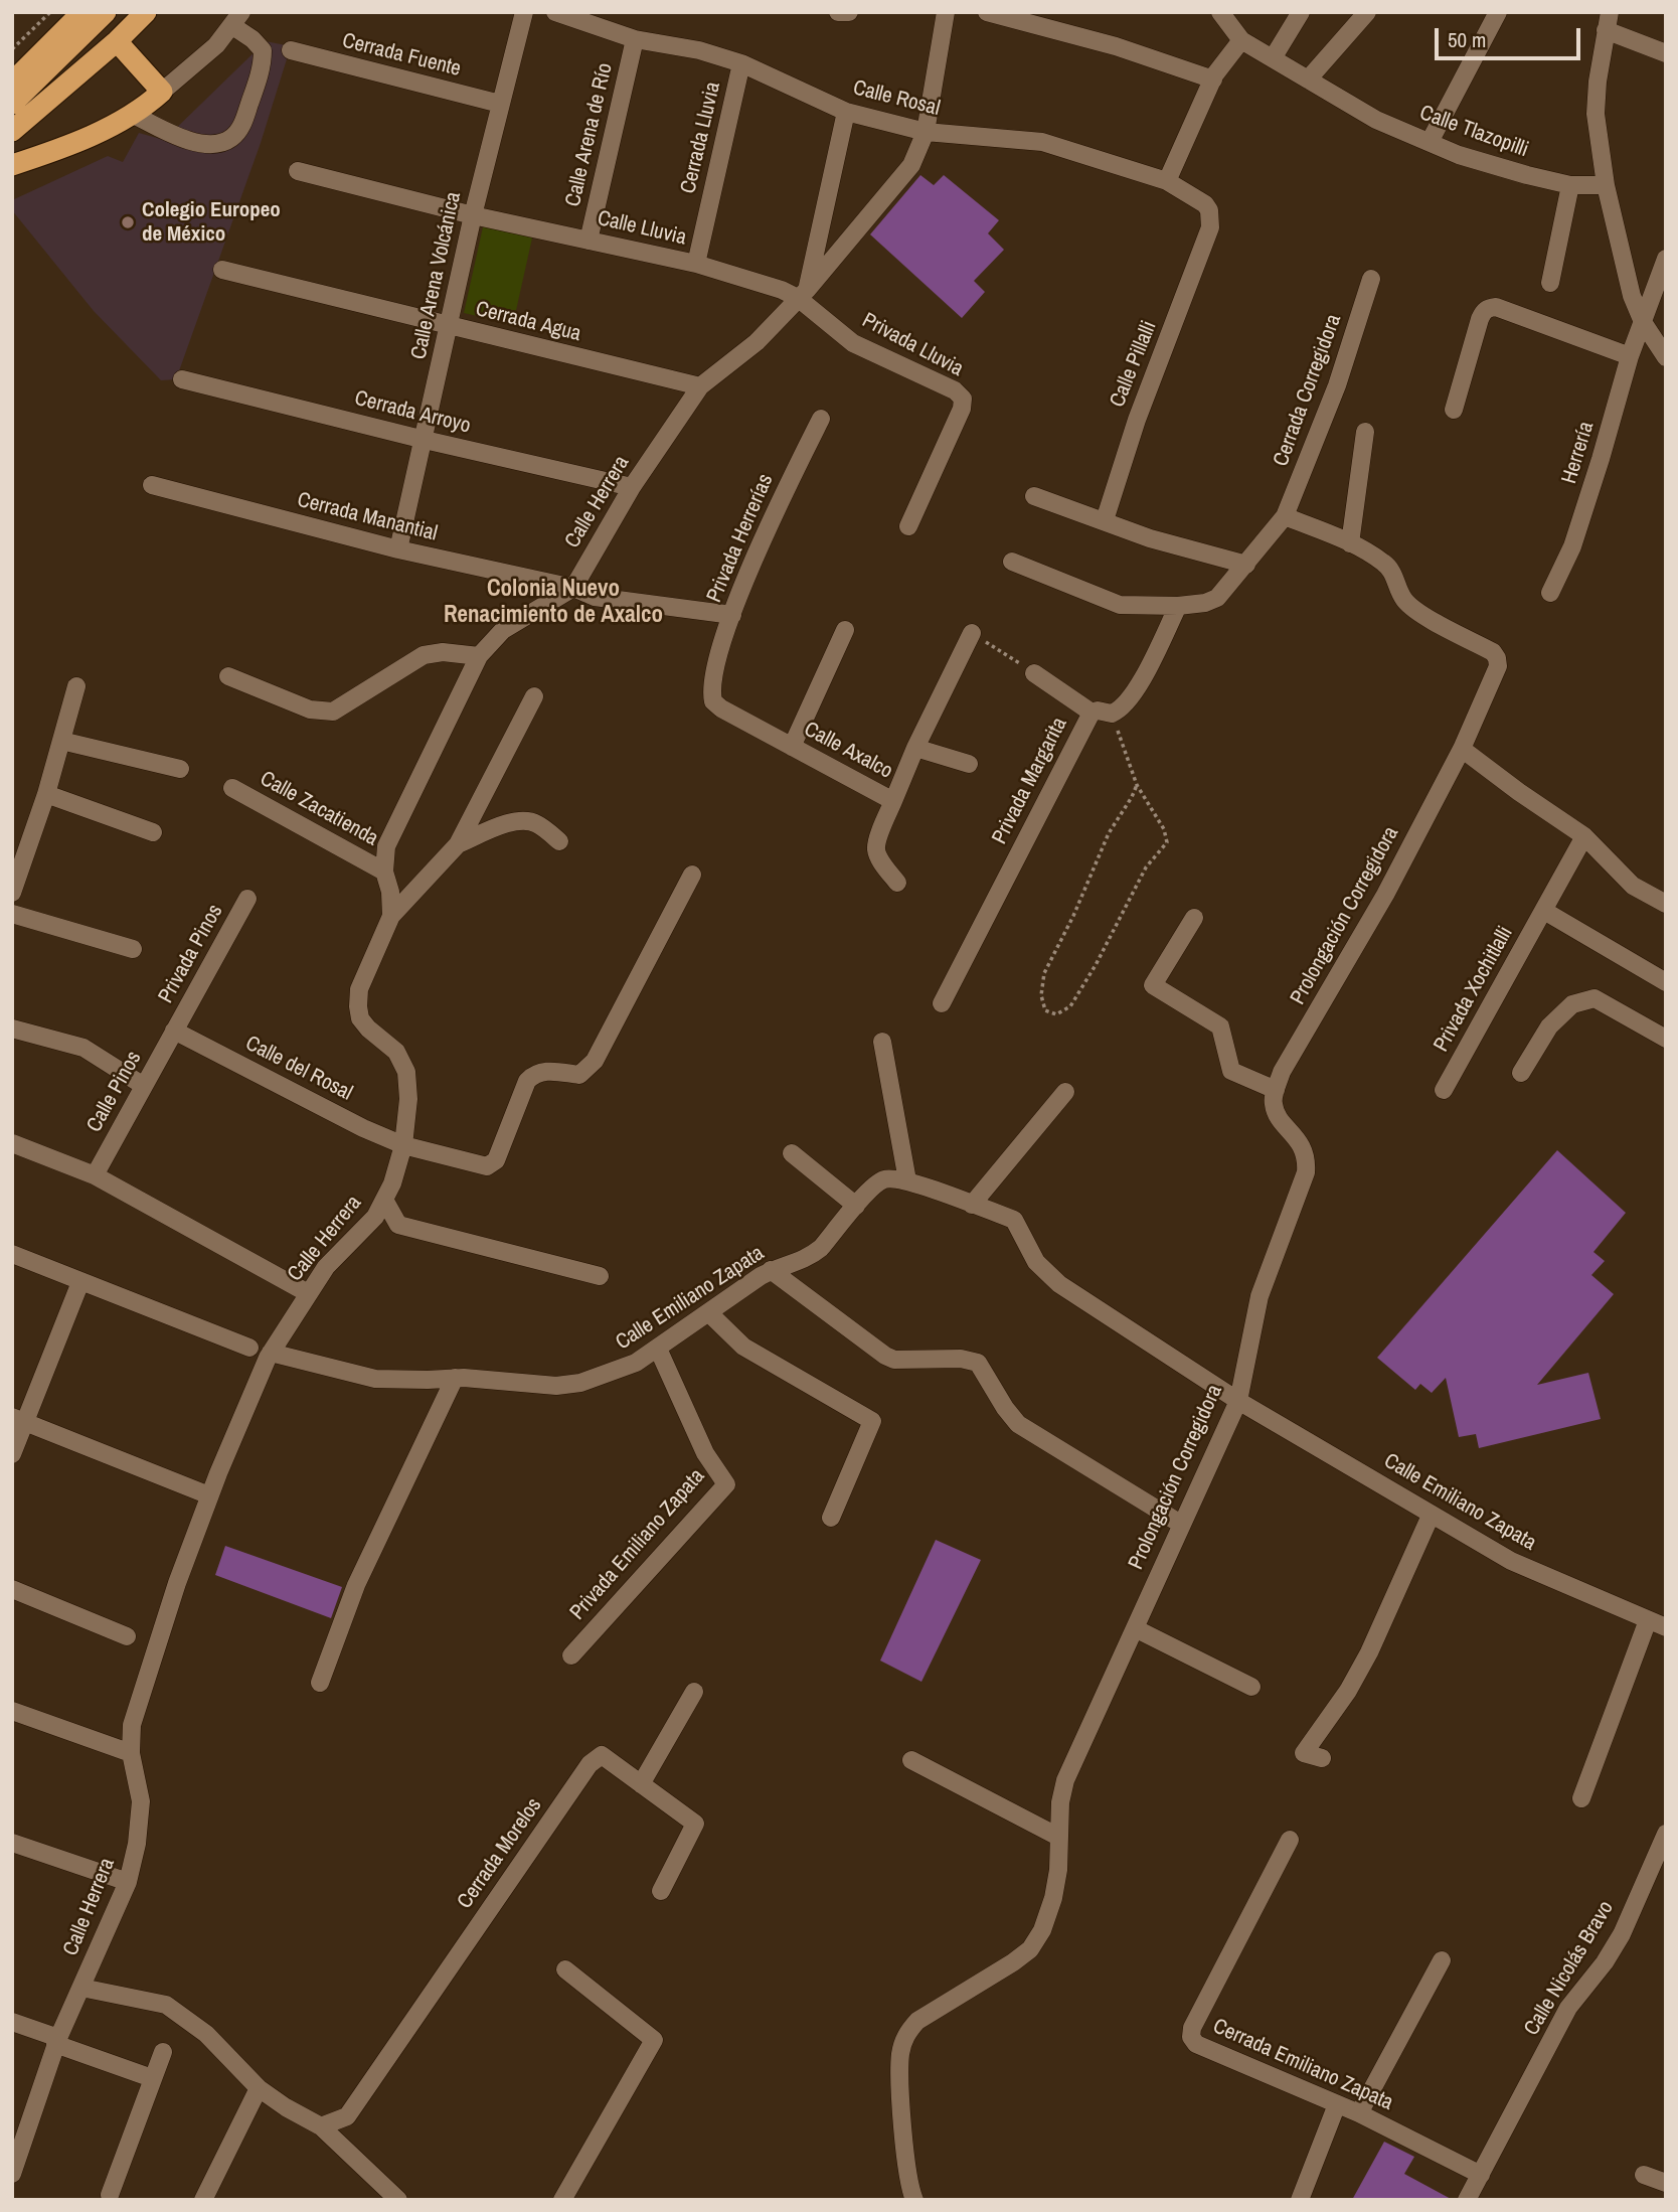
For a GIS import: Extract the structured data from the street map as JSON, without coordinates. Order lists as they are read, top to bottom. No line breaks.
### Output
{"streets":{"street":["Cerrada Fuente","Calle Rosal","Calle Tlazopilli","Calle Arena de Río","Cerrada Lluvia","Calle Lluvia","Calle Arena Volcánica","Cerrada Agua","Privada Lluvia","Calle Pillalli","Cerrada Corregidora","Cerrada Arroyo","Herrería","Calle Herrera","Cerrada Manantial","Privada Herrerías","Calle Axalco","Privada Margarita","Calle Zacatienda","Prolongación Corregidora","Privada Pinos","Privada Xochitlalli","Calle del Rosal","Calle Pinos","Calle Emiliano Zapata","Privada Emiliano Zapata","Cerrada Morelos","Calle Nicolás Bravo","Cerrada Emiliano Zapata"]},"crossings":[["Cerrada Fuente","Calle Arena Volcánica"],["Calle Rosal","Calle Arena de Río"],["Calle Rosal","Cerrada Lluvia"],["Calle Rosal","Calle Pillalli"],["Calle Rosal","Calle Herrera"],["Calle Arena de Río","Calle Lluvia"],["Cerrada Lluvia","Calle Lluvia"],["Calle Lluvia","Calle Arena Volcánica"],["Calle Lluvia","Privada Lluvia"],["Calle Lluvia","Calle Herrera"],["Calle Arena Volcánica","Cerrada Agua"],["Calle Arena Volcánica","Cerrada Arroyo"],["Calle Arena Volcánica","Cerrada Manantial"],["Cerrada Agua","Calle Herrera"],["Privada Lluvia","Calle Herrera"],["Cerrada Corregidora","Prolongación Corregidora"],["Cerrada Arroyo","Calle Herrera"],["Calle Herrera","Cerrada Manantial"],["Calle Herrera","Calle Zacatienda"],["Calle Herrera","Calle del Rosal"],["Calle Herrera","Calle Emiliano Zapata"],["Cerrada Manantial","Privada Herrerías"],["Privada Herrerías","Calle Axalco"],["Prolongación Corregidora","Calle Emiliano Zapata"],["Privada Pinos","Calle del Rosal"],["Privada Pinos","Calle Pinos"],["Calle del Rosal","Calle Pinos"],["Calle Emiliano Zapata","Privada Emiliano Zapata"],["Calle Nicolás Bravo","Cerrada Emiliano Zapata"]],"districts":["Colonia Nuevo Renacimiento de Axalco"],"places":["Colegio Europeo de México"],"scale_bar":"50 m"}
